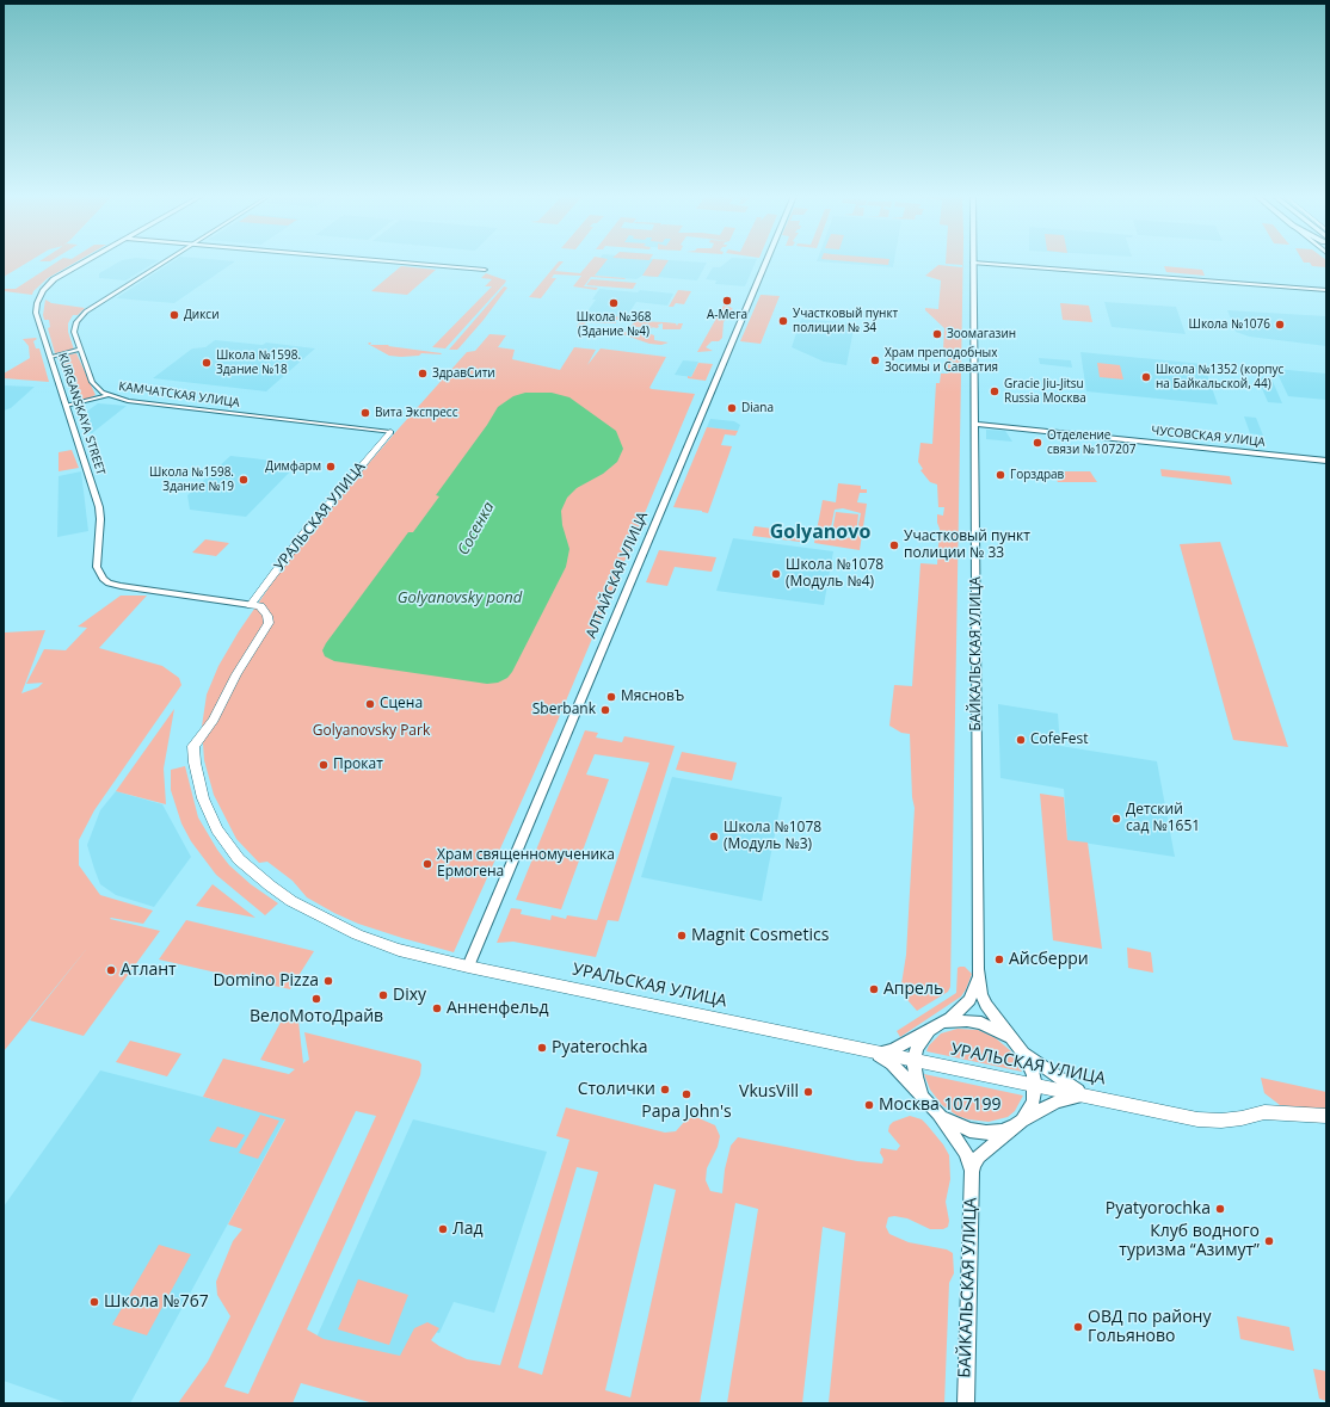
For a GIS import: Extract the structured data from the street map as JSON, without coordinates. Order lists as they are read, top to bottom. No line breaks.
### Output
{"streets":{"main road":["УРАЛЬСКАЯ УЛИЦА"],"street":["КАМЧАТСКАЯ УЛИЦА","KURGANSKAYA STREET","ЧУСОВСКАЯ УЛИЦА","АЛТАЙСКАЯ УЛИЦА","БАЙКАЛЬСКАЯ УЛИЦА"]},"crossings":[["КАМЧАТСКАЯ УЛИЦА","УРАЛЬСКАЯ УЛИЦА"],["KURGANSKAYA STREET","УРАЛЬСКАЯ УЛИЦА"],["ЧУСОВСКАЯ УЛИЦА","БАЙКАЛЬСКАЯ УЛИЦА"],["УРАЛЬСКАЯ УЛИЦА","АЛТАЙСКАЯ УЛИЦА"]],"districts":["Golyanovo"],"water":["Сосенка","Golyanovsky pond"],"parks":["Golyanovsky Park"],"places":["А-Мега","Школа №368 (Здание №4)","Дикси","Участковый пункт полиции № 34","Школа №1076","Зоомагазин","Храм преподобных Зосимы и Савватия","Школа №1598. Здание №18","ЗдравСити","Школа №1352 (корпус на Байкальской, 44)","Gracie Jiu-Jitsu Russia Москва","Diana","Вита Экспресс","Отделение связи №107207","Димфарм","Горздрав","Школа №1598. Здание №19","Участковый пункт полиции № 33","Школа №1078 (Модуль №4)","МясновЪ","Сцена","Sberbank","CofeFest","Прокат","Детский сад №1651","Школа №1078 (Модуль №3)","Храм священномученика Ермогена","Magnit Cosmetics","Айсберри","Атлант","Domino Pizza","Апрель","Dixy","ВелоМотоДрайв","Анненфельд","Pyaterochka","Столички","VkusVill","Papa John's","Москва 107199","Pyatyorochka","Лад","Клуб водного туризма “Азимут”","Школа №767","ОВД по району Гольяново"]}
